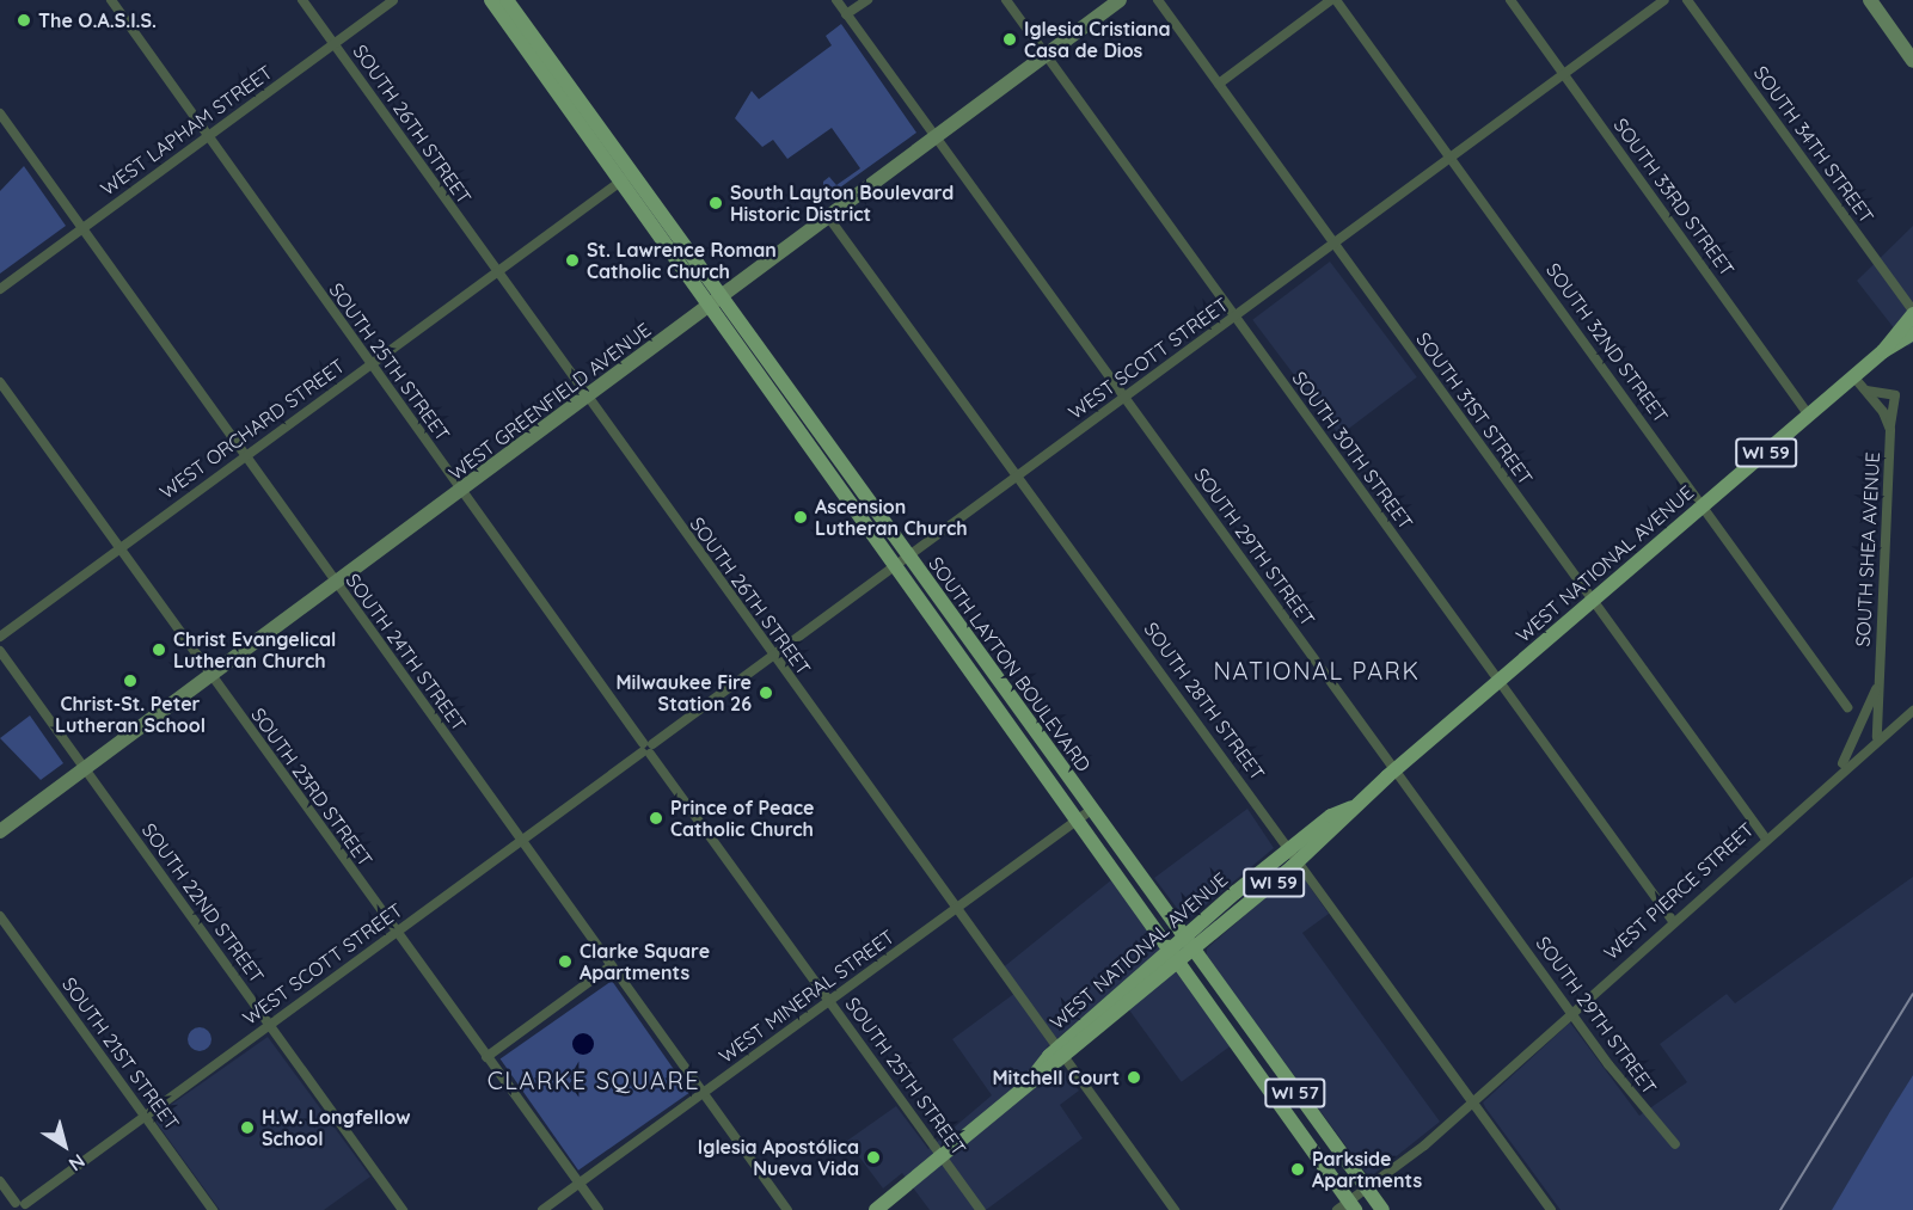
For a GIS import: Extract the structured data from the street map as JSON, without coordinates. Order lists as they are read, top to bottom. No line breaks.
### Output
{"streets":{"main road":["WEST GREENFIELD AVENUE","WI 59","WEST NATIONAL AVENUE","SOUTH LAYTON BOULEVARD","WI 57"],"street":["SOUTH 26TH STREET","WEST LAPHAM STREET","SOUTH 34TH STREET","SOUTH 33RD STREET","SOUTH 32ND STREET","WEST SCOTT STREET","SOUTH 25TH STREET","SOUTH 31ST STREET","WEST ORCHARD STREET","SOUTH 30TH STREET","SOUTH 29TH STREET","SOUTH SHEA AVENUE","SOUTH 24TH STREET","SOUTH 28TH STREET","SOUTH 23RD STREET","WEST PIERCE STREET","SOUTH 22ND STREET","WEST MINERAL STREET","SOUTH 21ST STREET"]},"crossings":[["SOUTH 26TH STREET","WEST LAPHAM STREET"],["SOUTH 26TH STREET","WEST SCOTT STREET"],["SOUTH 26TH STREET","WEST GREENFIELD AVENUE"],["SOUTH 26TH STREET","WEST ORCHARD STREET"],["SOUTH 26TH STREET","WEST NATIONAL AVENUE"],["SOUTH 26TH STREET","WEST MINERAL STREET"],["WEST LAPHAM STREET","SOUTH 25TH STREET"],["WEST LAPHAM STREET","SOUTH 24TH STREET"],["SOUTH 34TH STREET","WEST NATIONAL AVENUE"],["SOUTH 33RD STREET","WEST SCOTT STREET"],["SOUTH 33RD STREET","WEST NATIONAL AVENUE"],["SOUTH 32ND STREET","WEST SCOTT STREET"],["SOUTH 32ND STREET","WEST NATIONAL AVENUE"],["WEST SCOTT STREET","SOUTH 25TH STREET"],["WEST SCOTT STREET","SOUTH 31ST STREET"],["WEST SCOTT STREET","SOUTH 30TH STREET"],["WEST SCOTT STREET","SOUTH 29TH STREET"],["WEST SCOTT STREET","SOUTH 24TH STREET"],["WEST SCOTT STREET","SOUTH LAYTON BOULEVARD"],["WEST SCOTT STREET","SOUTH 28TH STREET"],["WEST SCOTT STREET","SOUTH 23RD STREET"],["WEST SCOTT STREET","SOUTH 22ND STREET"],["WEST SCOTT STREET","SOUTH 21ST STREET"],["SOUTH 25TH STREET","WEST GREENFIELD AVENUE"],["SOUTH 25TH STREET","WEST ORCHARD STREET"],["SOUTH 25TH STREET","WEST NATIONAL AVENUE"],["SOUTH 25TH STREET","WEST MINERAL STREET"],["WEST GREENFIELD AVENUE","SOUTH 30TH STREET"],["WEST GREENFIELD AVENUE","SOUTH 29TH STREET"],["WEST GREENFIELD AVENUE","SOUTH 24TH STREET"],["WEST GREENFIELD AVENUE","SOUTH LAYTON BOULEVARD"],["WEST GREENFIELD AVENUE","SOUTH 28TH STREET"],["WEST GREENFIELD AVENUE","SOUTH 23RD STREET"],["WEST GREENFIELD AVENUE","SOUTH 22ND STREET"],["SOUTH 31ST STREET","WEST NATIONAL AVENUE"],["SOUTH 31ST STREET","WEST PIERCE STREET"],["WEST ORCHARD STREET","SOUTH 24TH STREET"],["WEST ORCHARD STREET","SOUTH LAYTON BOULEVARD"],["WEST ORCHARD STREET","SOUTH 23RD STREET"],["SOUTH 30TH STREET","WEST NATIONAL AVENUE"],["SOUTH 30TH STREET","WEST PIERCE STREET"],["SOUTH 29TH STREET","WEST NATIONAL AVENUE"],["SOUTH 29TH STREET","WEST PIERCE STREET"],["SOUTH SHEA AVENUE","WEST NATIONAL AVENUE"],["SOUTH SHEA AVENUE","WEST PIERCE STREET"],["WEST NATIONAL AVENUE","SOUTH LAYTON BOULEVARD"],["WEST NATIONAL AVENUE","SOUTH 28TH STREET"],["SOUTH 24TH STREET","WEST MINERAL STREET"],["SOUTH LAYTON BOULEVARD","WEST PIERCE STREET"],["SOUTH LAYTON BOULEVARD","WEST MINERAL STREET"],["SOUTH 28TH STREET","WEST PIERCE STREET"],["SOUTH 23RD STREET","WEST MINERAL STREET"]],"districts":["NATIONAL PARK","CLARKE SQUARE"],"places":["The O.A.S.I.S.","Iglesia Cristiana Casa de Dios","South Layton Boulevard Historic District","St. Lawrence Roman Catholic Church","Ascension Lutheran Church","Christ Evangelical Lutheran Church","Christ-St. Peter Lutheran School","Milwaukee Fire Station 26","Prince of Peace Catholic Church","Clarke Square Apartments","Mitchell Court","H.W. Longfellow School","Iglesia Apostólica Nueva Vida","Parkside Apartments"],"north":"bottom right"}
